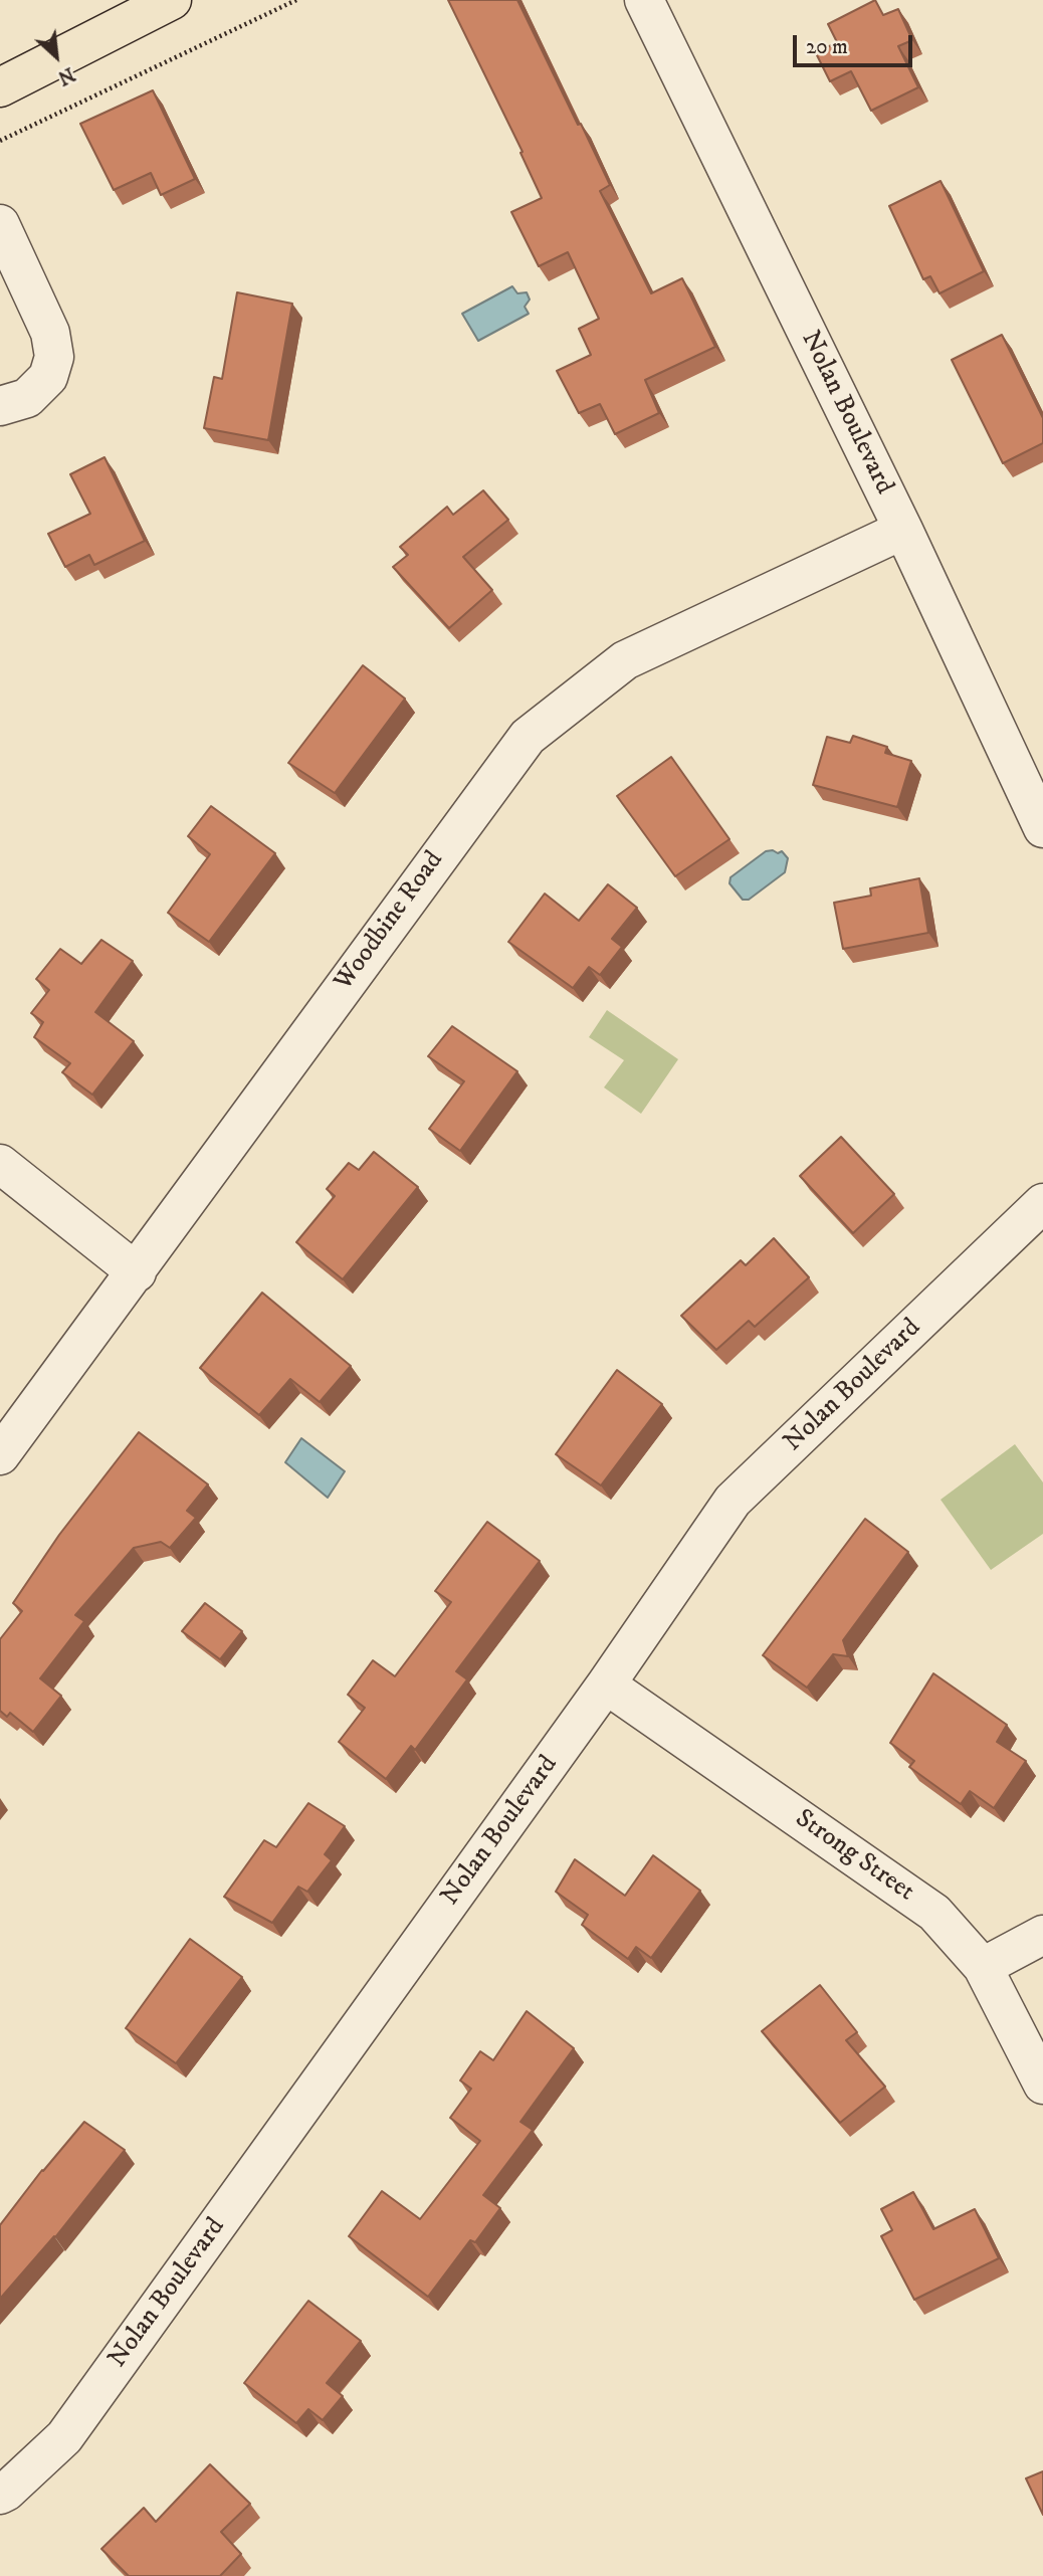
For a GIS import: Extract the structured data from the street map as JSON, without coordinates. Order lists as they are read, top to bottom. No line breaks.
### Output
{"streets":{"street":["Nolan Boulevard","Woodbine Road","Strong Street"]},"crossings":[["Nolan Boulevard","Woodbine Road"],["Nolan Boulevard","Strong Street"]],"scale_bar":"20 m","north":"bottom right"}
